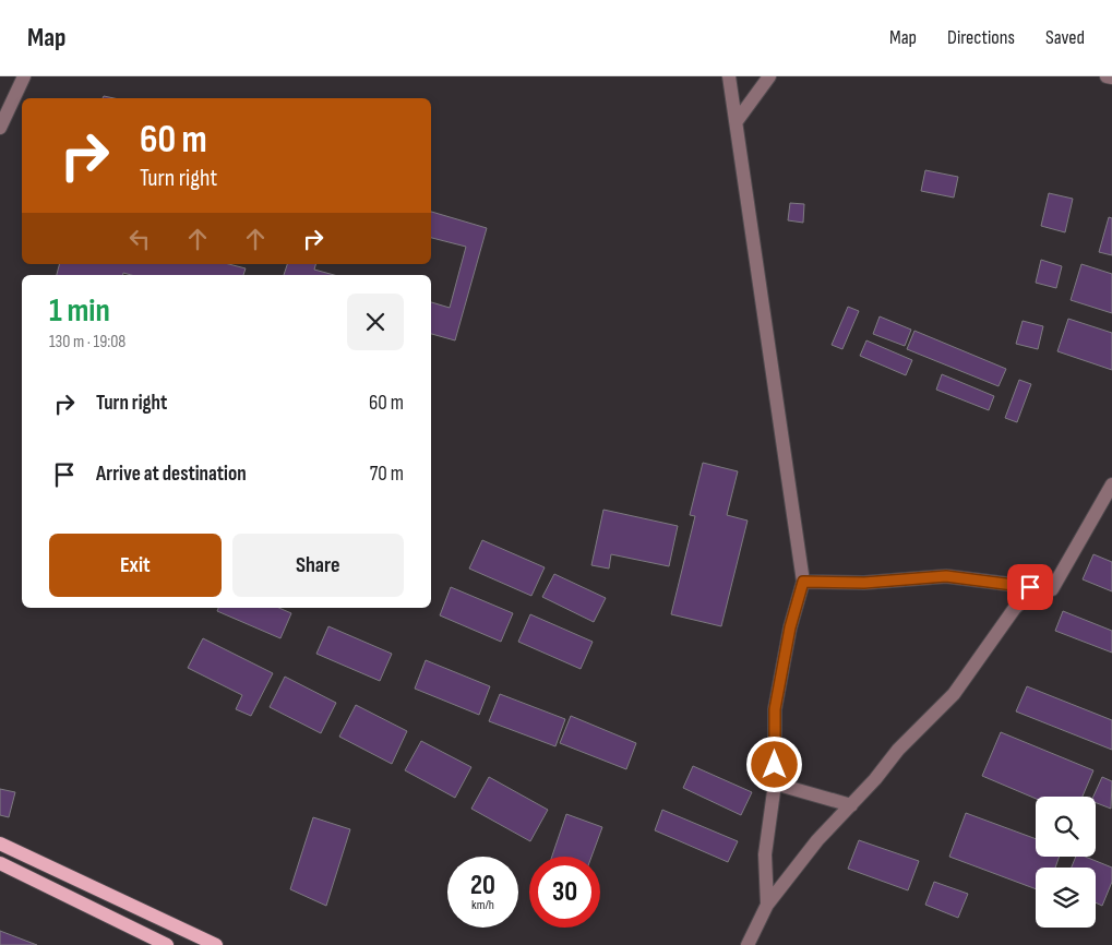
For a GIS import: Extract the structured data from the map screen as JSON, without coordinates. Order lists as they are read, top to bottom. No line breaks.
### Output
{"page":{"header":"Map","nav":["Map","Directions","Saved"],"turn":["60 m","Turn right"],"heading":["1 min","130 m · 19:08"],"list":[{"name":"Turn right","value":"60 m"},{"name":"Arrive at destination","value":"70 m"}],"buttons":["Exit","Share"],"speed":"20 km/h","limit":"30"}}
